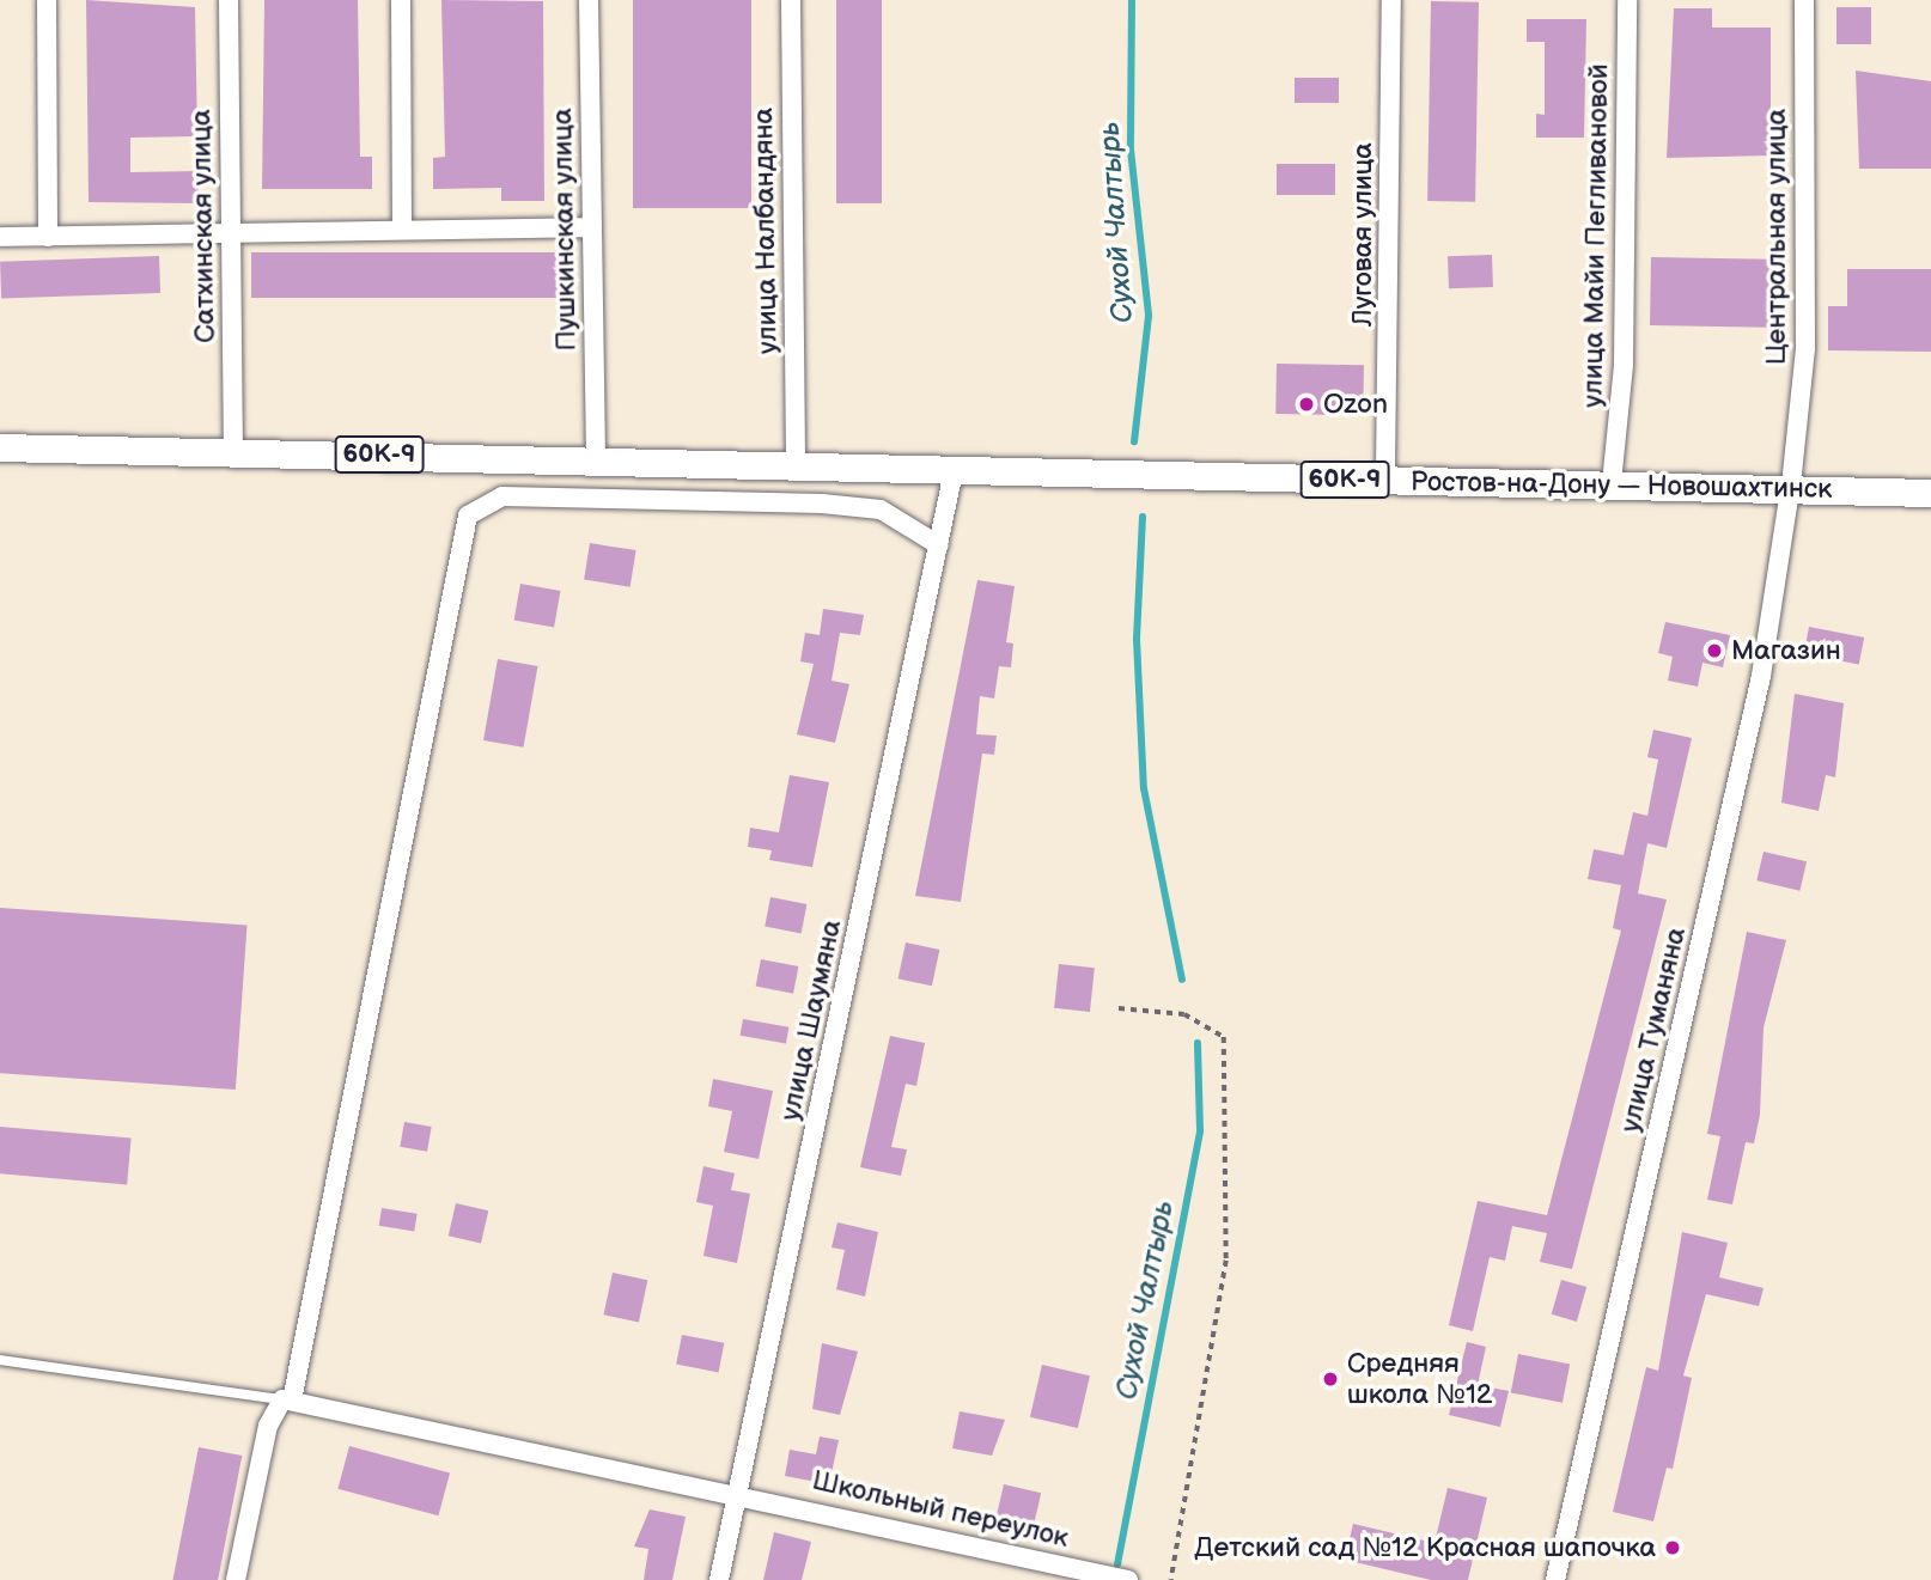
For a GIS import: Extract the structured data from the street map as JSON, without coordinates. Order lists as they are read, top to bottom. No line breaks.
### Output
{"streets":{"main road":["60К-9","Ростов-на-Дону — Новошахтинск"],"street":["Сатхинская улица","Пушкинская улица","улица Налбандяна","Луговая улица","улица Майи Пегливановой","Центральная улица","улица Шаумяна","улица Туманяна","Школьный переулок"]},"crossings":[["Сатхинская улица","Ростов-на-Дону — Новошахтинск"],["Пушкинская улица","Ростов-на-Дону — Новошахтинск"],["улица Налбандяна","Ростов-на-Дону — Новошахтинск"],["Луговая улица","Ростов-на-Дону — Новошахтинск"],["улица Майи Пегливановой","Ростов-на-Дону — Новошахтинск"],["Центральная улица","Ростов-на-Дону — Новошахтинск"],["Центральная улица","улица Туманяна"],["Ростов-на-Дону — Новошахтинск","улица Шаумяна"],["Ростов-на-Дону — Новошахтинск","улица Туманяна"],["улица Шаумяна","Школьный переулок"]],"water":["Сухой Чалтырь"],"places":["Ozon","Магазин","Средняя школа №12","Детский сад №12 Красная шапочка"]}
